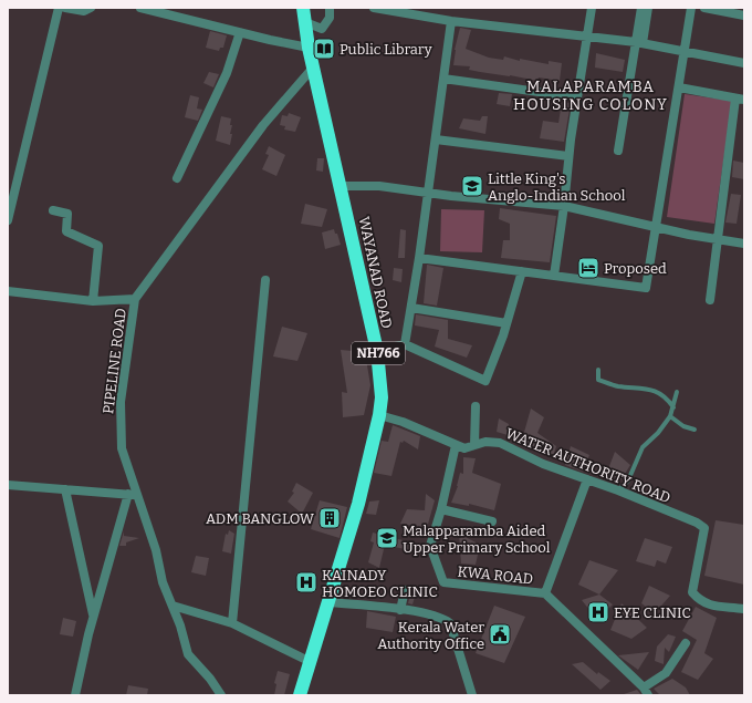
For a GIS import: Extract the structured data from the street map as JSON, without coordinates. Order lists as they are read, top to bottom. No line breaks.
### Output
{"streets":{"highway":["WAYANAD ROAD","NH766"],"street":["PIPELINE ROAD","WATER AUTHORITY ROAD","KWA ROAD"]},"crossings":[["WAYANAD ROAD","PIPELINE ROAD"],["WAYANAD ROAD","WATER AUTHORITY ROAD"]],"districts":["MALAPARAMBA HOUSING COLONY"],"places":{"library":["Public Library"],"school or university":["Little King's Anglo-Indian School","Malapparamba Aided Upper Primary School"],"hotel":["Proposed"],"building":["ADM BANGLOW"],"hospital":["KAINADY HOMOEO CLINIC","EYE CLINIC"],"public building":["Kerala Water Authority Office"]}}
